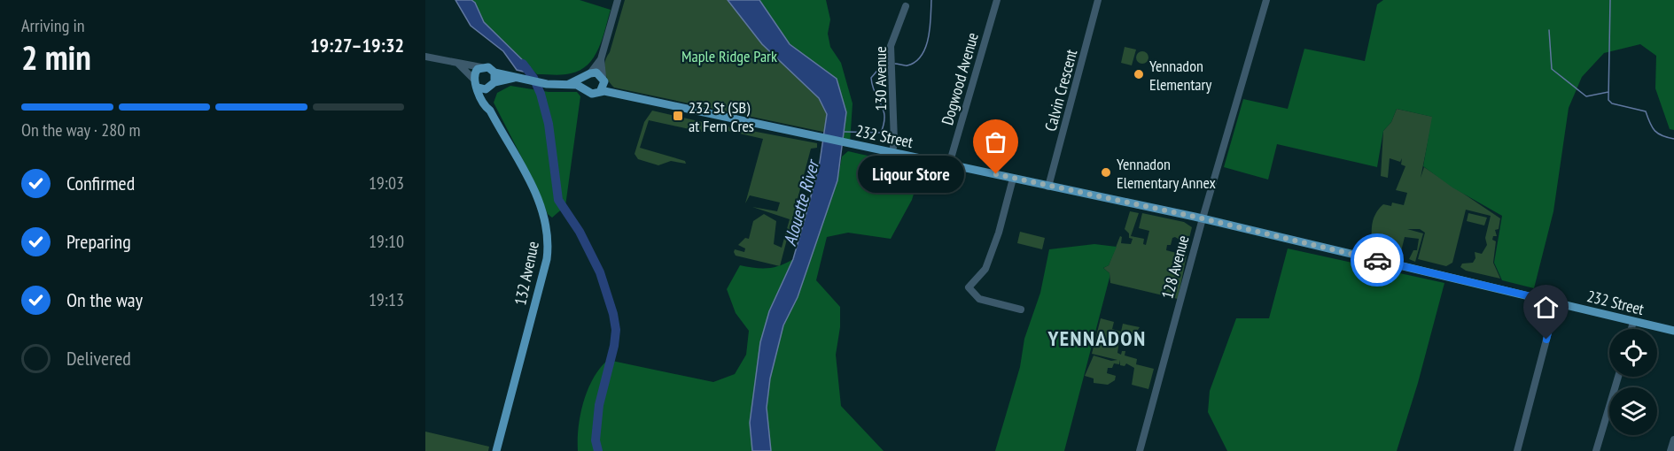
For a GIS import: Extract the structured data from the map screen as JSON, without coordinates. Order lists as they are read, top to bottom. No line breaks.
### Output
{"streets":{"main road":["232 Street","132 Avenue"],"street":["130 Avenue","Dogwood Avenue","Calvin Crescent","128 Avenue"]},"crossings":[["130 Avenue","232 Street"],["Dogwood Avenue","232 Street"],["Calvin Crescent","232 Street"],["232 Street","128 Avenue"]],"districts":["YENNADON"],"water":["Alouette River"],"parks":["Maple Ridge Park"],"places":{"other":["Yennadon Elementary","Yennadon Elementary Annex","Liqour Store"],"transit":["232 St (SB) at Fern Cres"]},"page":{"heading":["2 min","Arriving in","19:27–19:32"],"bar":"On the way · 280 m","list":[["Confirmed","19:03"],["Preparing","19:10"],["On the way","19:13"],"Delivered"],"bubble":"Liqour Store"}}
